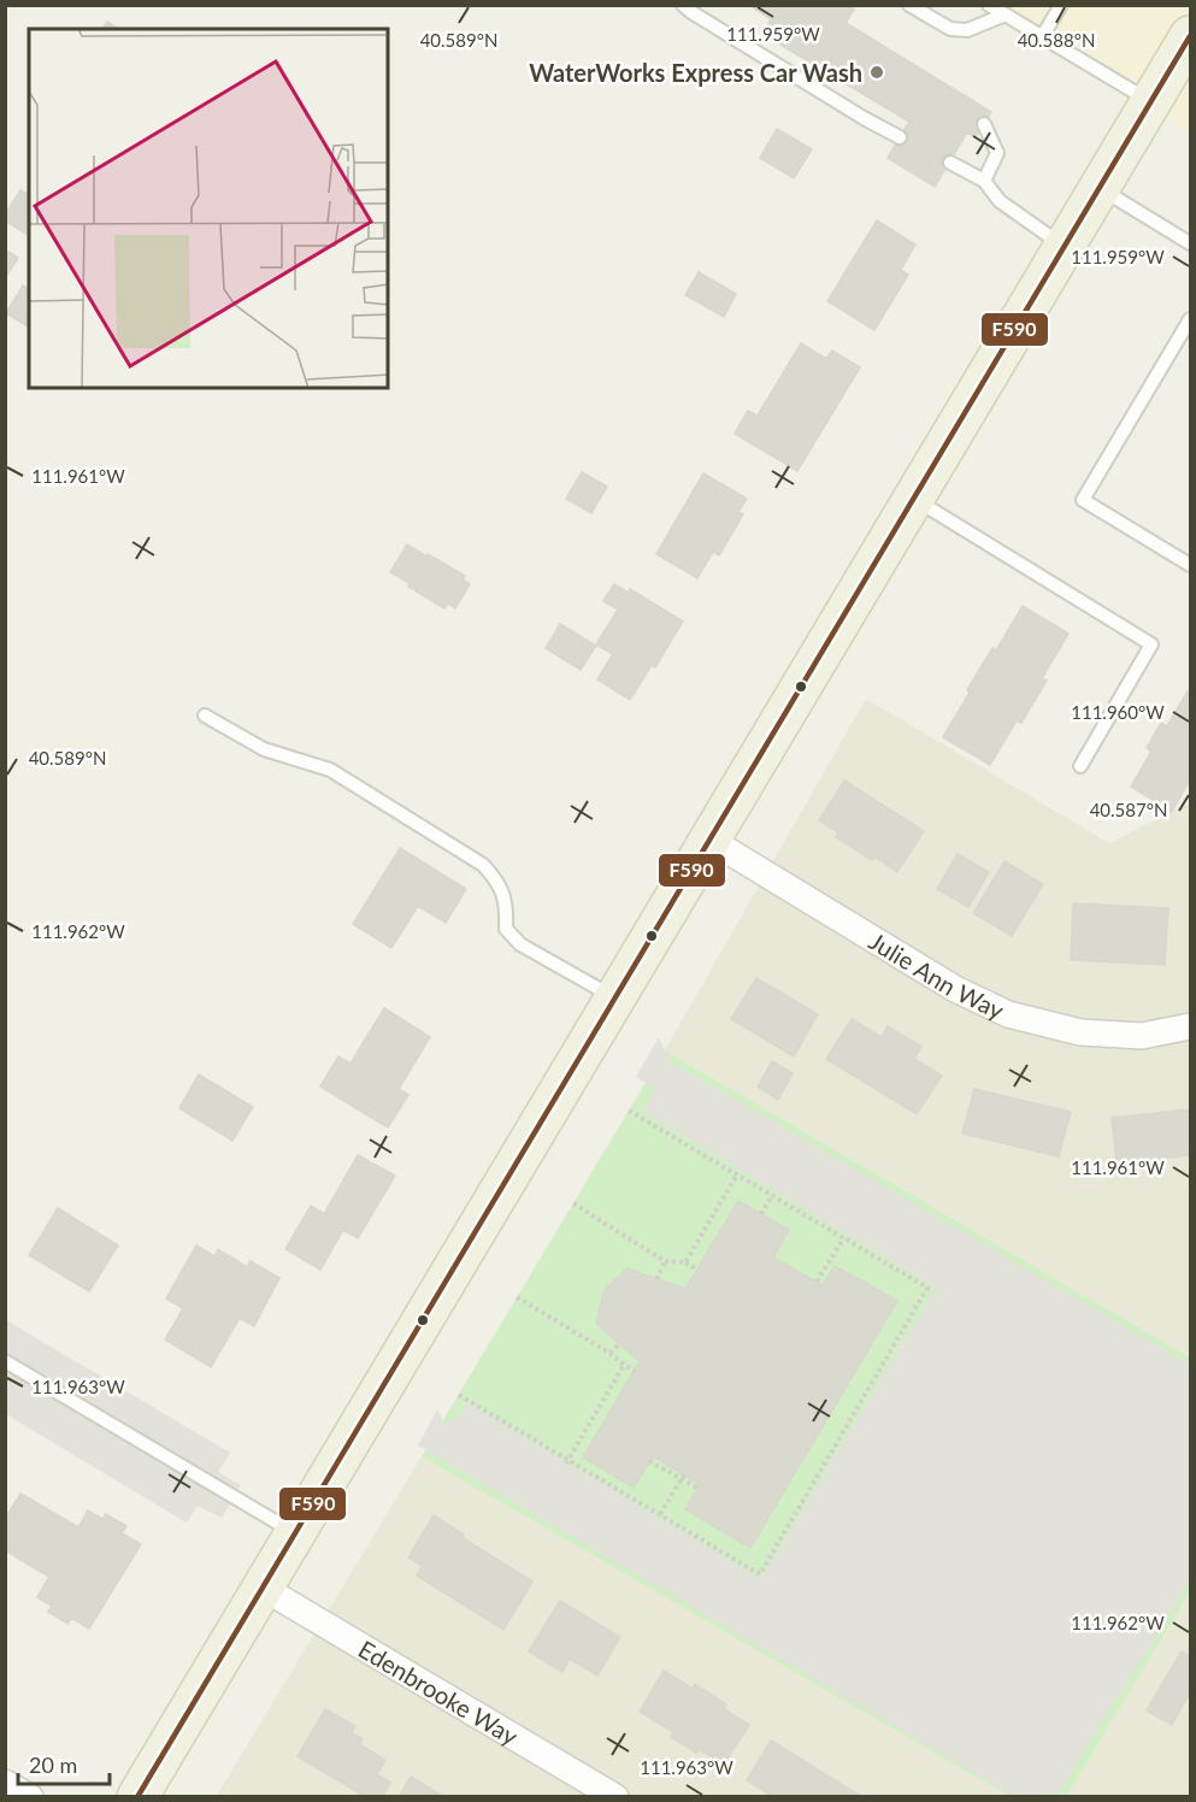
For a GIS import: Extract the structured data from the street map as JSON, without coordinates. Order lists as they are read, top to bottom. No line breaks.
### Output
{"streets":{"street":["Julie Ann Way","Edenbrooke Way"]},"places":["WaterWorks Express Car Wash"],"lines":["transit line F590"],"scale_bar":"20 m","coordinates":["111.959°W","40.588°N","40.589°N","111.961°W","111.960°W","40.587°N","111.962°W","111.963°W"]}
